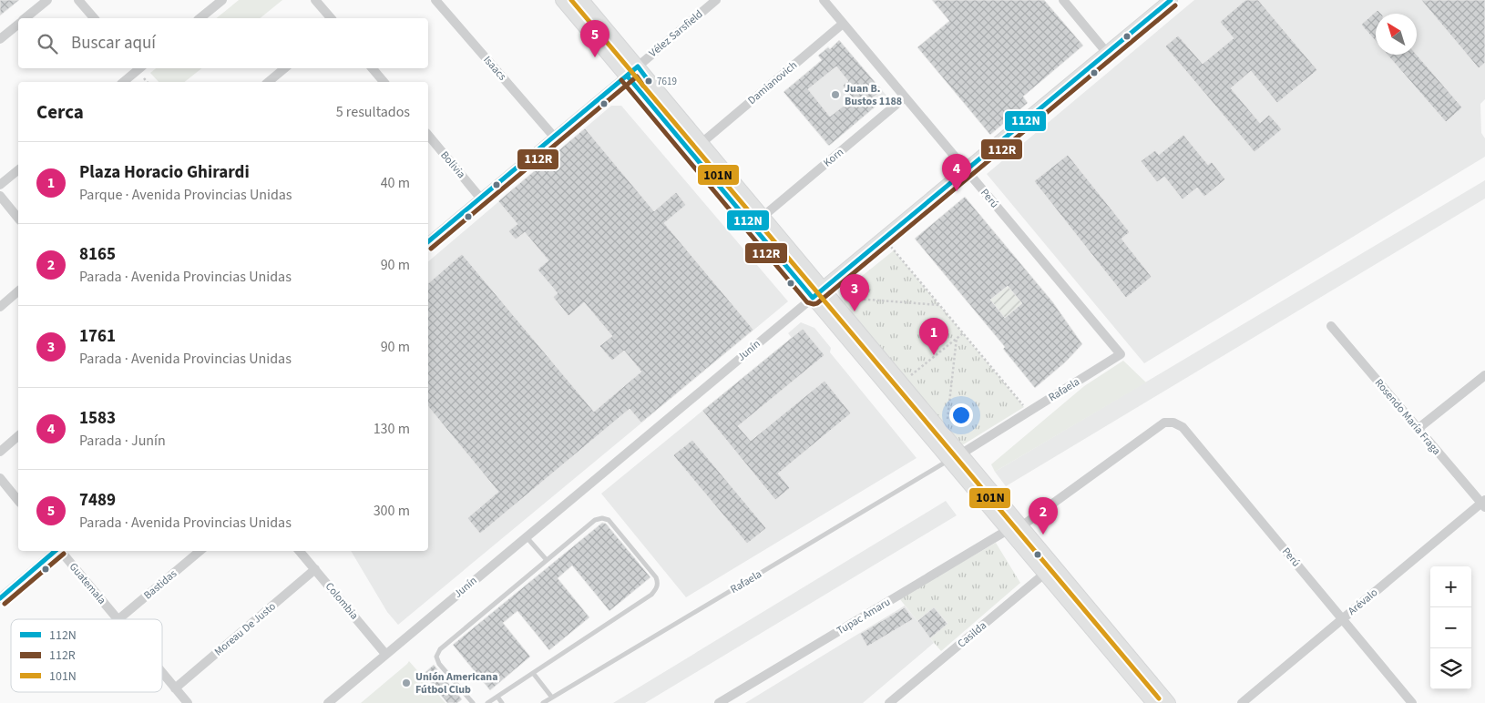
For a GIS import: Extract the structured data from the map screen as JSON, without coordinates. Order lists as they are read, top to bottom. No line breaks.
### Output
{"streets":{"main road":["Vélez Sarsfield","Junín"],"street":["Isaacs","Damianovich","Korn","Bolivia","Perú","Rafaela","Rosendo María Fraga","Guatemala","Bastidas","Colombia","Arévalo","Tupac Amaru","Moreau De Justo","Casilda"]},"crossings":[["Vélez Sarsfield","Isaacs"],["Vélez Sarsfield","Bolivia"],["Damianovich","Perú"],["Korn","Perú"],["Perú","Junín"],["Perú","Rafaela"],["Perú","Arévalo"],["Junín","Colombia"],["Rosendo María Fraga","Arévalo"],["Guatemala","Bastidas"],["Guatemala","Moreau De Justo"],["Colombia","Moreau De Justo"]],"places":["7619","Juan B. Bustos 1188","Unión Americana Fútbol Club"],"lines":["transit line 112N","transit line 101N","transit line 112R"],"legend":["112N","112R","101N"],"north":"top left","page":{"search":"Buscar aquí","pins":["5","4","3","1","2"],"heading":["Cerca","5 resultados"],"list":[{"mark":"1","name":"Plaza Horacio Ghirardi","note":"Parque · Avenida Provincias Unidas","value":"40 m"},{"mark":"2","name":"8165","note":"Parada · Avenida Provincias Unidas","value":"90 m"},{"mark":"3","name":"1761","note":"Parada · Avenida Provincias Unidas","value":"90 m"},{"mark":"4","name":"1583","note":"Parada · Junín","value":"130 m"},{"mark":"5","name":"7489","note":"Parada · Avenida Provincias Unidas","value":"300 m"}],"map_buttons":["+","−"]}}
